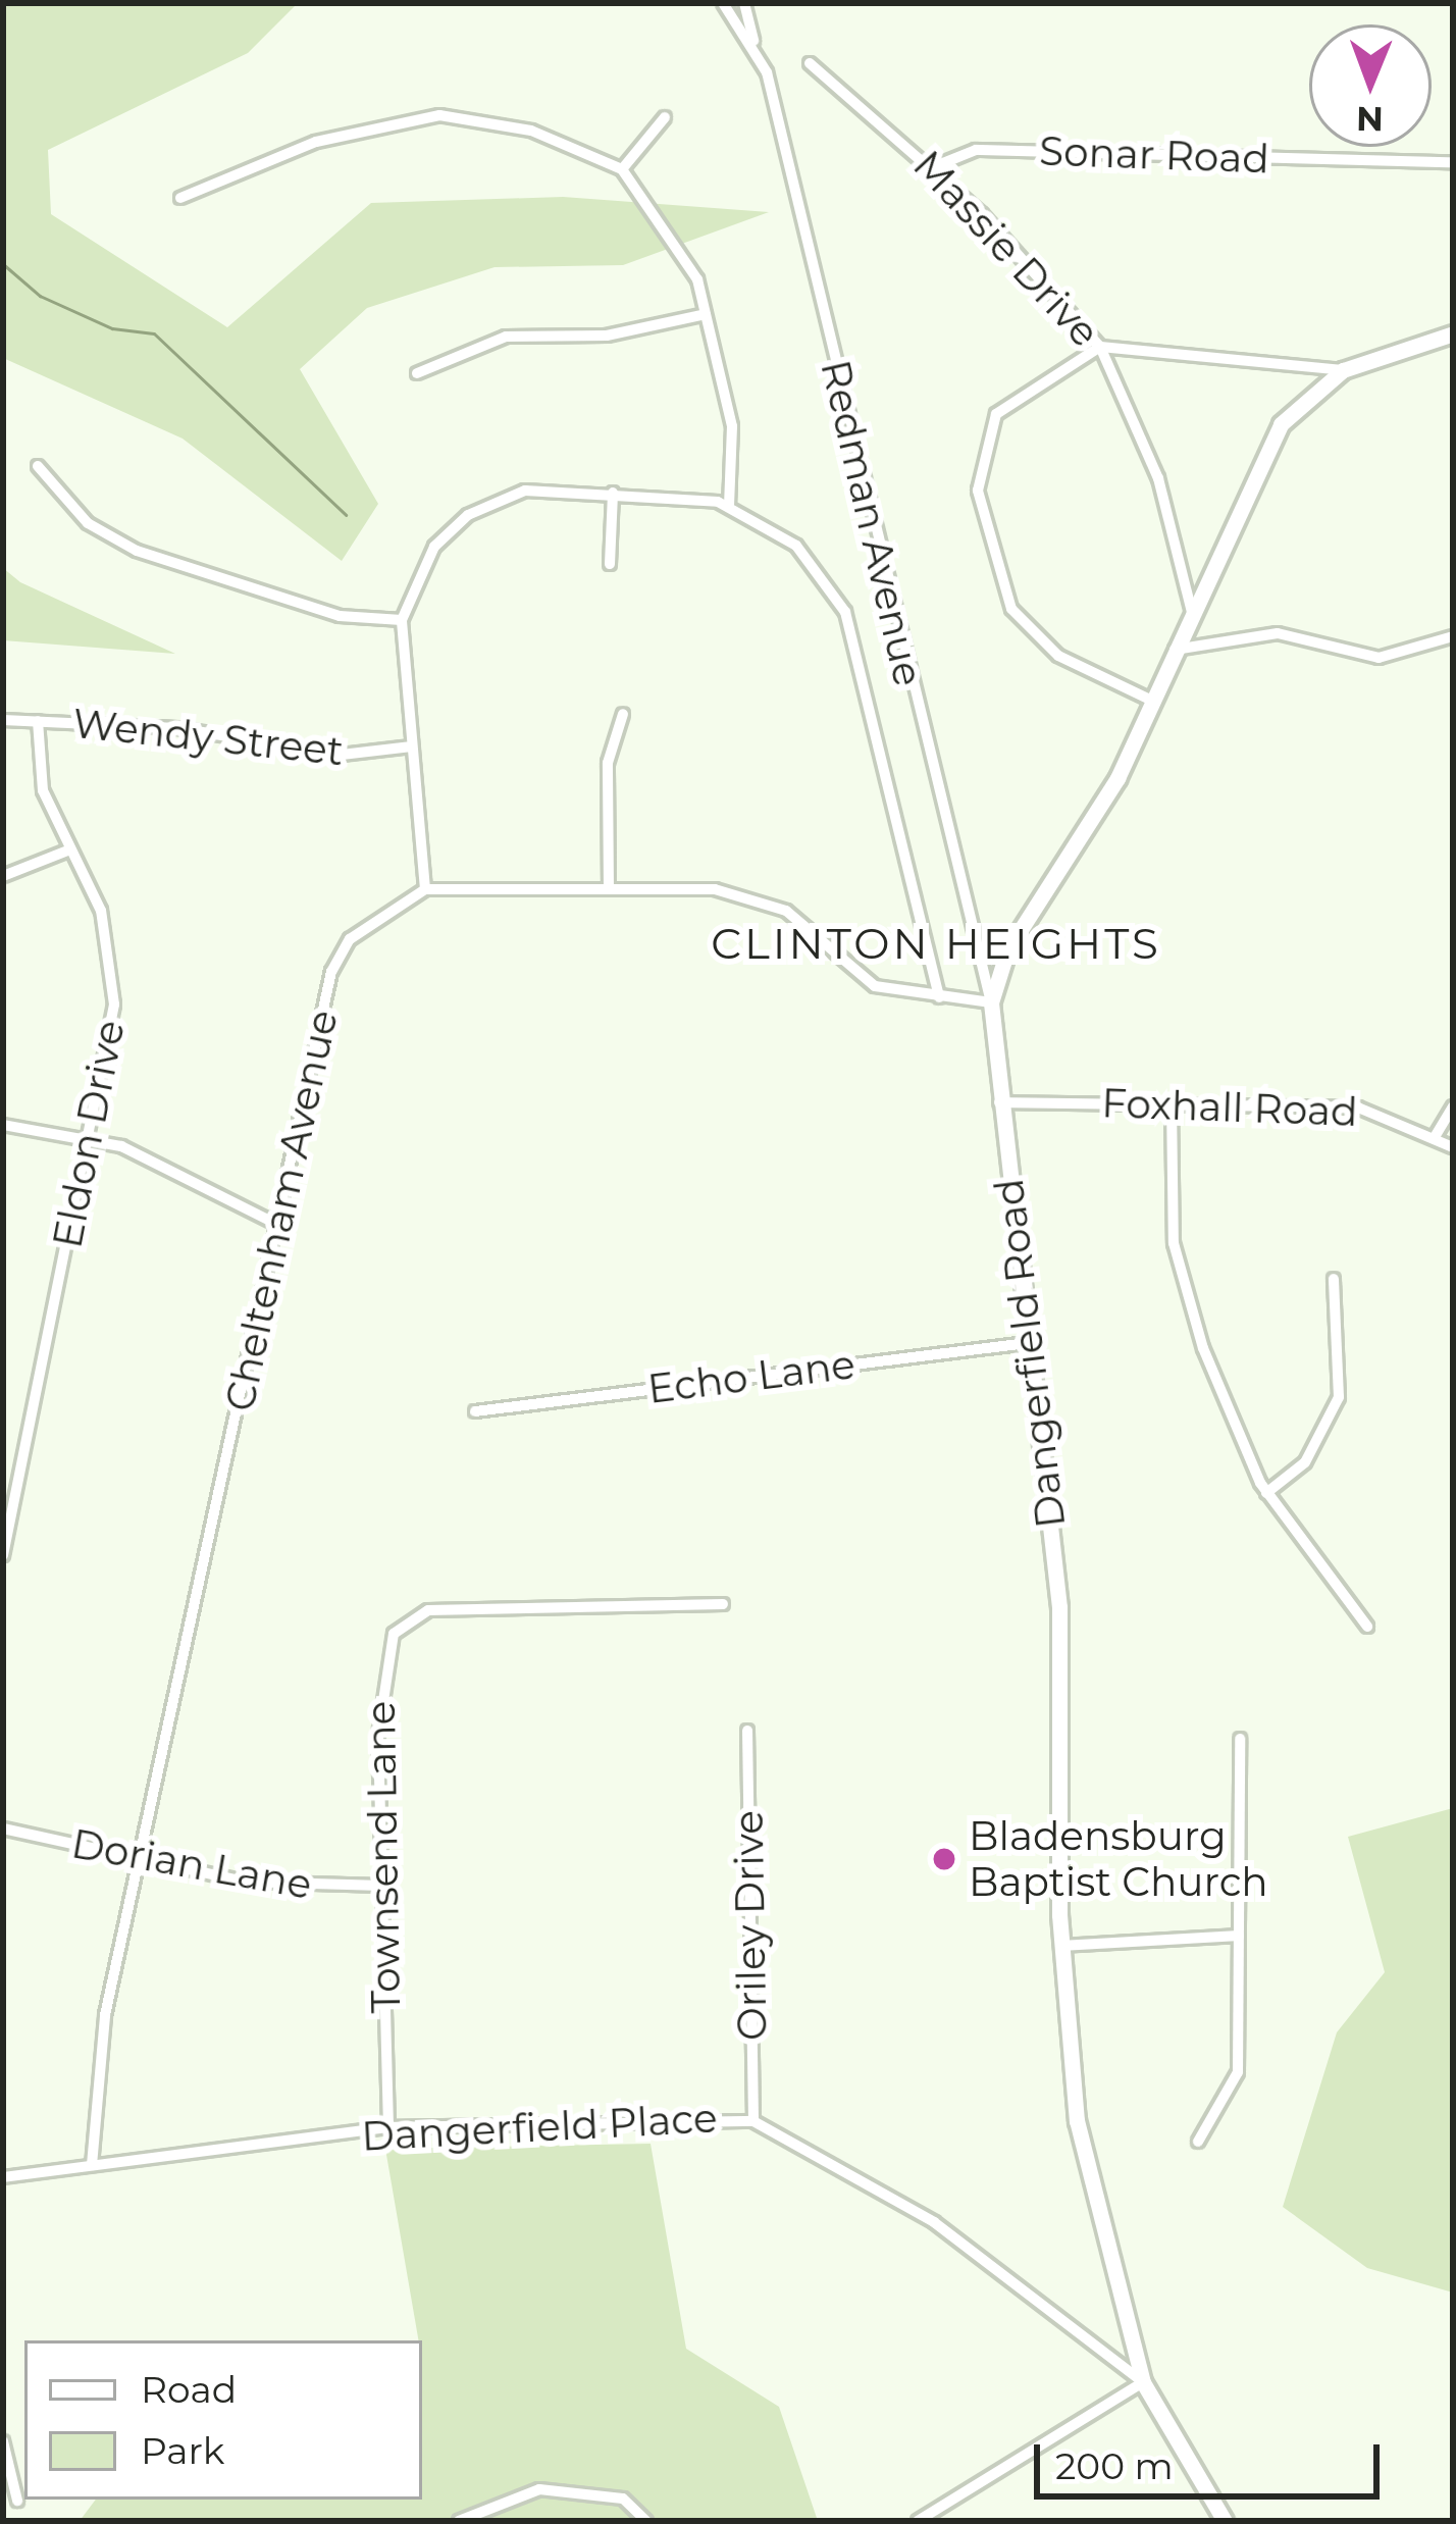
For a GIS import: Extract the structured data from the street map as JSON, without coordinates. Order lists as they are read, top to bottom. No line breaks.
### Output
{"streets":{"street":["Sonar Road","Massie Drive","Redman Avenue","Wendy Street","Foxhall Road","Eldon Drive","Cheltenham Avenue","Dangerfield Road","Echo Lane","Townsend Lane","Dorian Lane","Oriley Drive","Dangerfield Place"]},"crossings":[["Sonar Road","Massie Drive"],["Massie Drive","Dangerfield Road"],["Redman Avenue","Cheltenham Avenue"],["Redman Avenue","Dangerfield Road"],["Wendy Street","Eldon Drive"],["Foxhall Road","Dangerfield Road"],["Cheltenham Avenue","Dangerfield Road"],["Cheltenham Avenue","Dorian Lane"],["Cheltenham Avenue","Dangerfield Place"],["Dangerfield Road","Echo Lane"],["Dangerfield Road","Dangerfield Place"],["Townsend Lane","Dorian Lane"],["Townsend Lane","Dangerfield Place"],["Oriley Drive","Dangerfield Place"]],"districts":["CLINTON HEIGHTS"],"places":["Bladensburg Baptist Church"],"legend":["Road","Park"],"scale_bar":"200 m","north":"bottom"}
